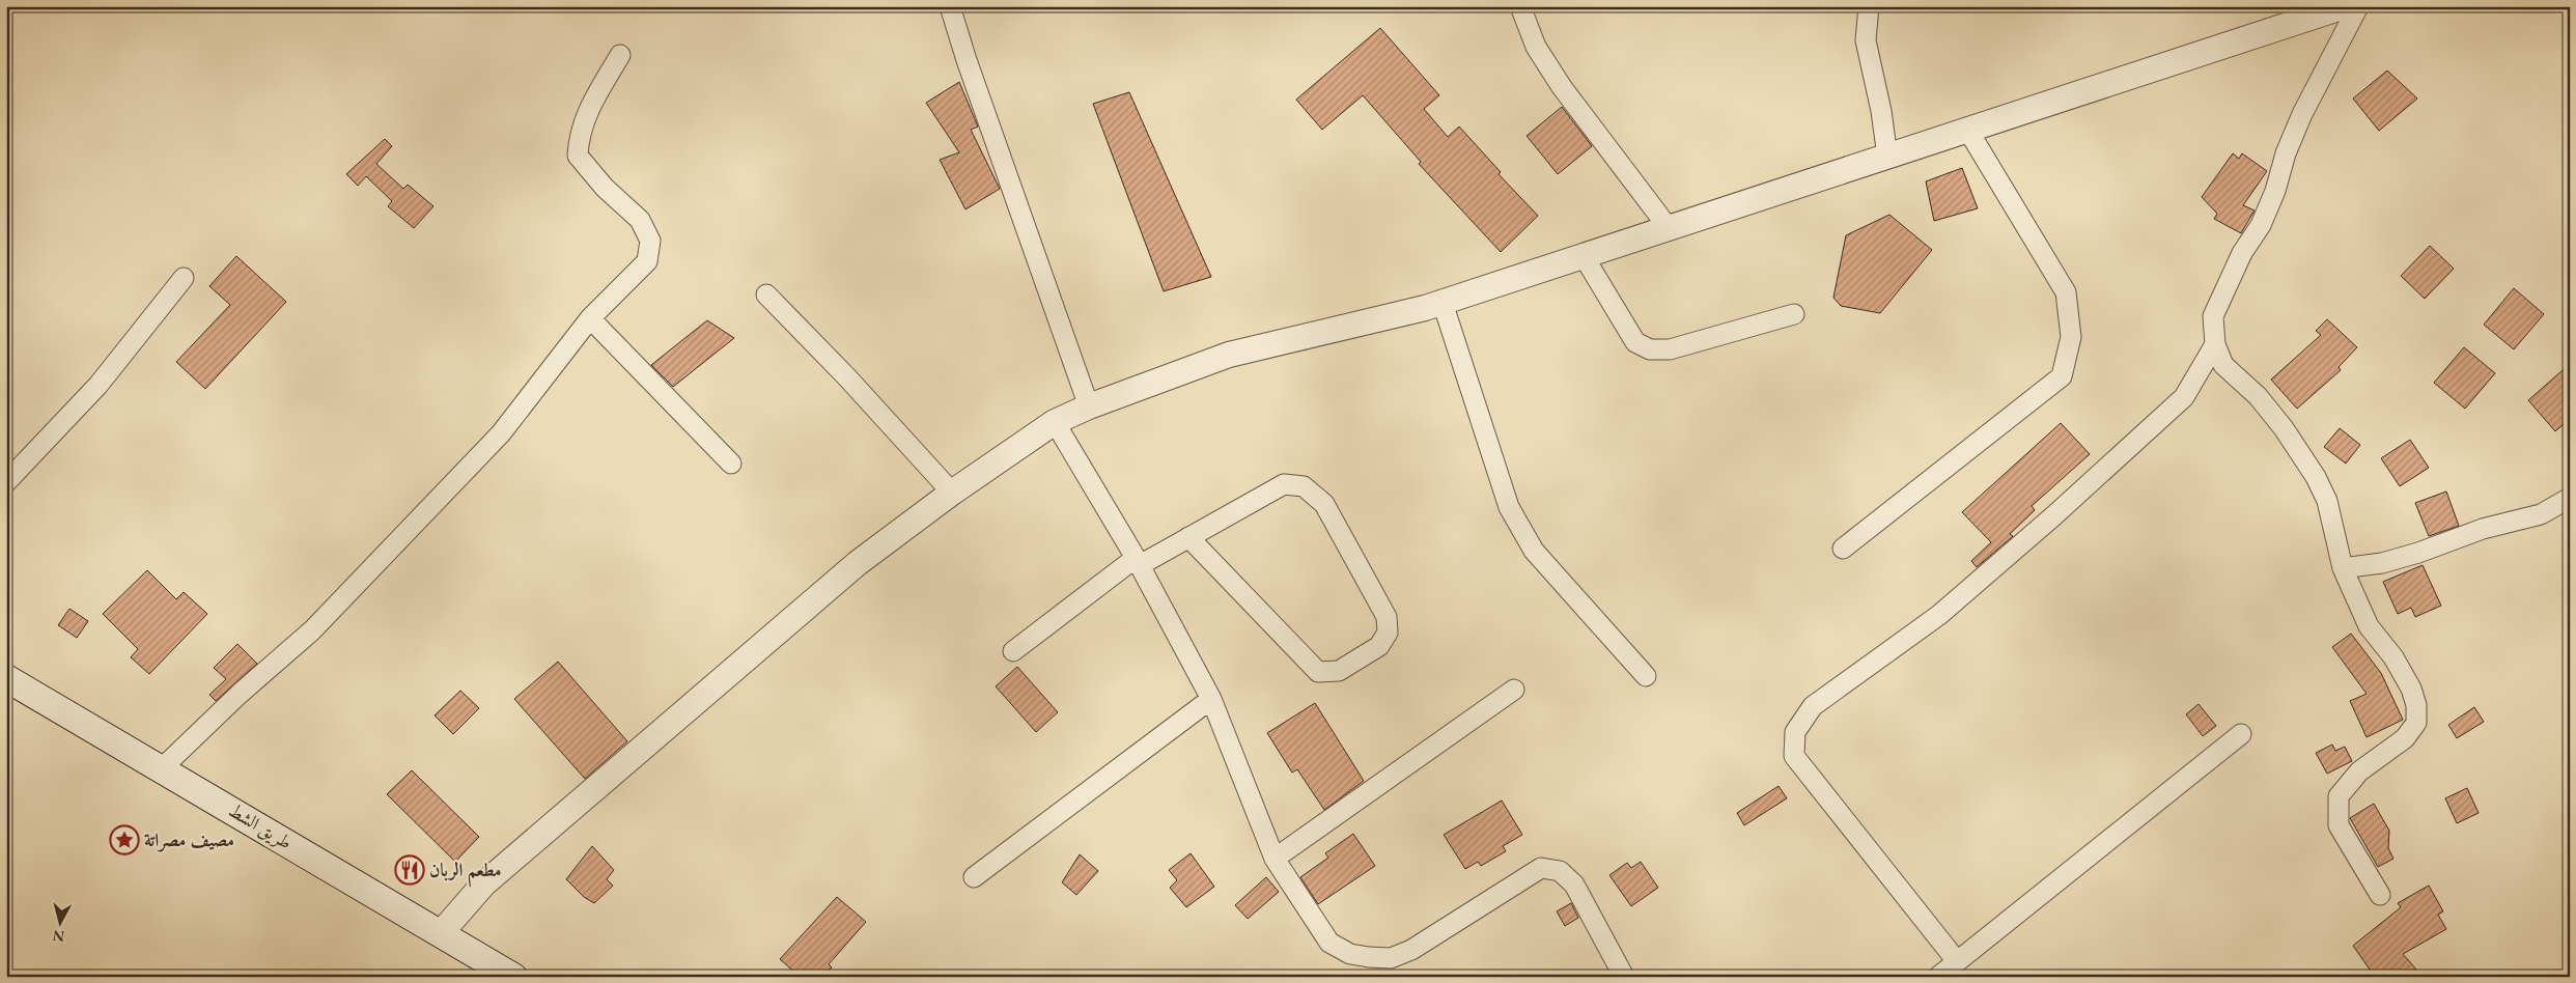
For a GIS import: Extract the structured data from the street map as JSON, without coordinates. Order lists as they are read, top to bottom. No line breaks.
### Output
{"streets":{"main road":["طريق الشط"]},"places":{"place":["مصيف مصراتة"],"restaurant":["مطعم الربان"]},"north":"bottom"}
